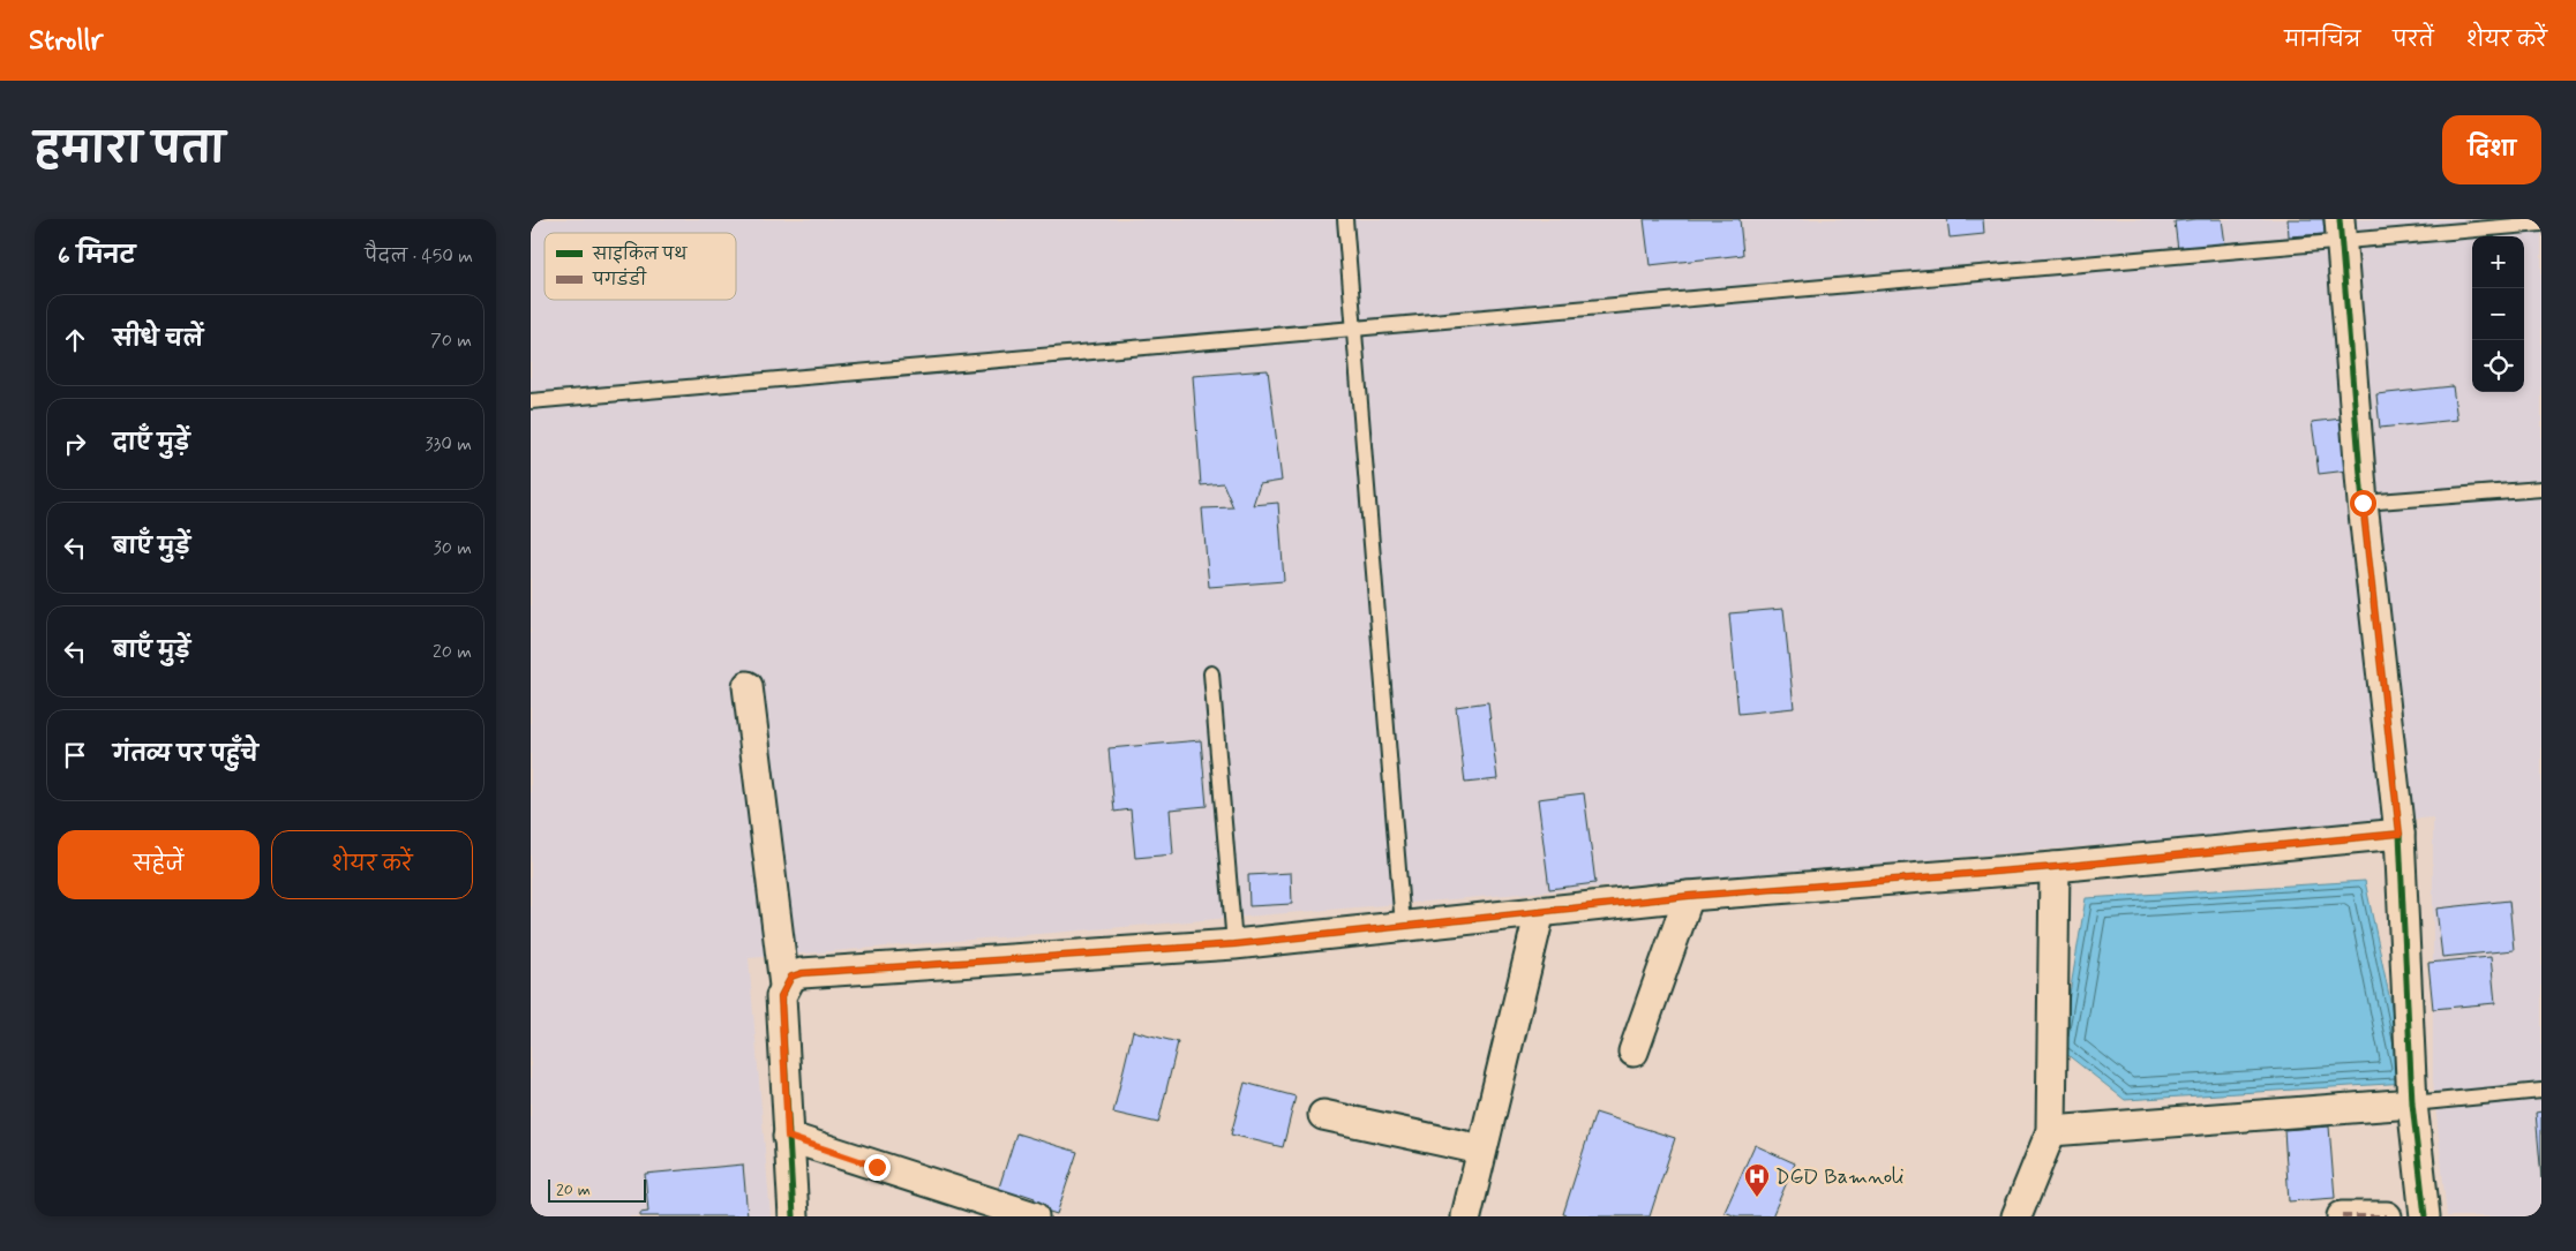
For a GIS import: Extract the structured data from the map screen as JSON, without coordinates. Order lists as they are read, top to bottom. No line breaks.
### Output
{"places":{"hospital":["DGD Bamnoli"]},"legend":["साइकिल पथ","पगडंडी"],"scale_bar":"20 m","page":{"header":"Strollr","nav":["मानचित्र","परतें","शेयर करें"],"title":"हमारा पता","buttons":["दिशा",["सहेजें","शेयर करें"]],"heading":["6 मिनट","पैदल · 450 m"],"map_buttons":["+","−"],"list":[["सीधे चलें","70 m"],["दाएँ मुड़ें","330 m"],["बाएँ मुड़ें","30 m"],["बाएँ मुड़ें","20 m"],"गंतव्य पर पहुँचे"],"scale":"20 m"}}
